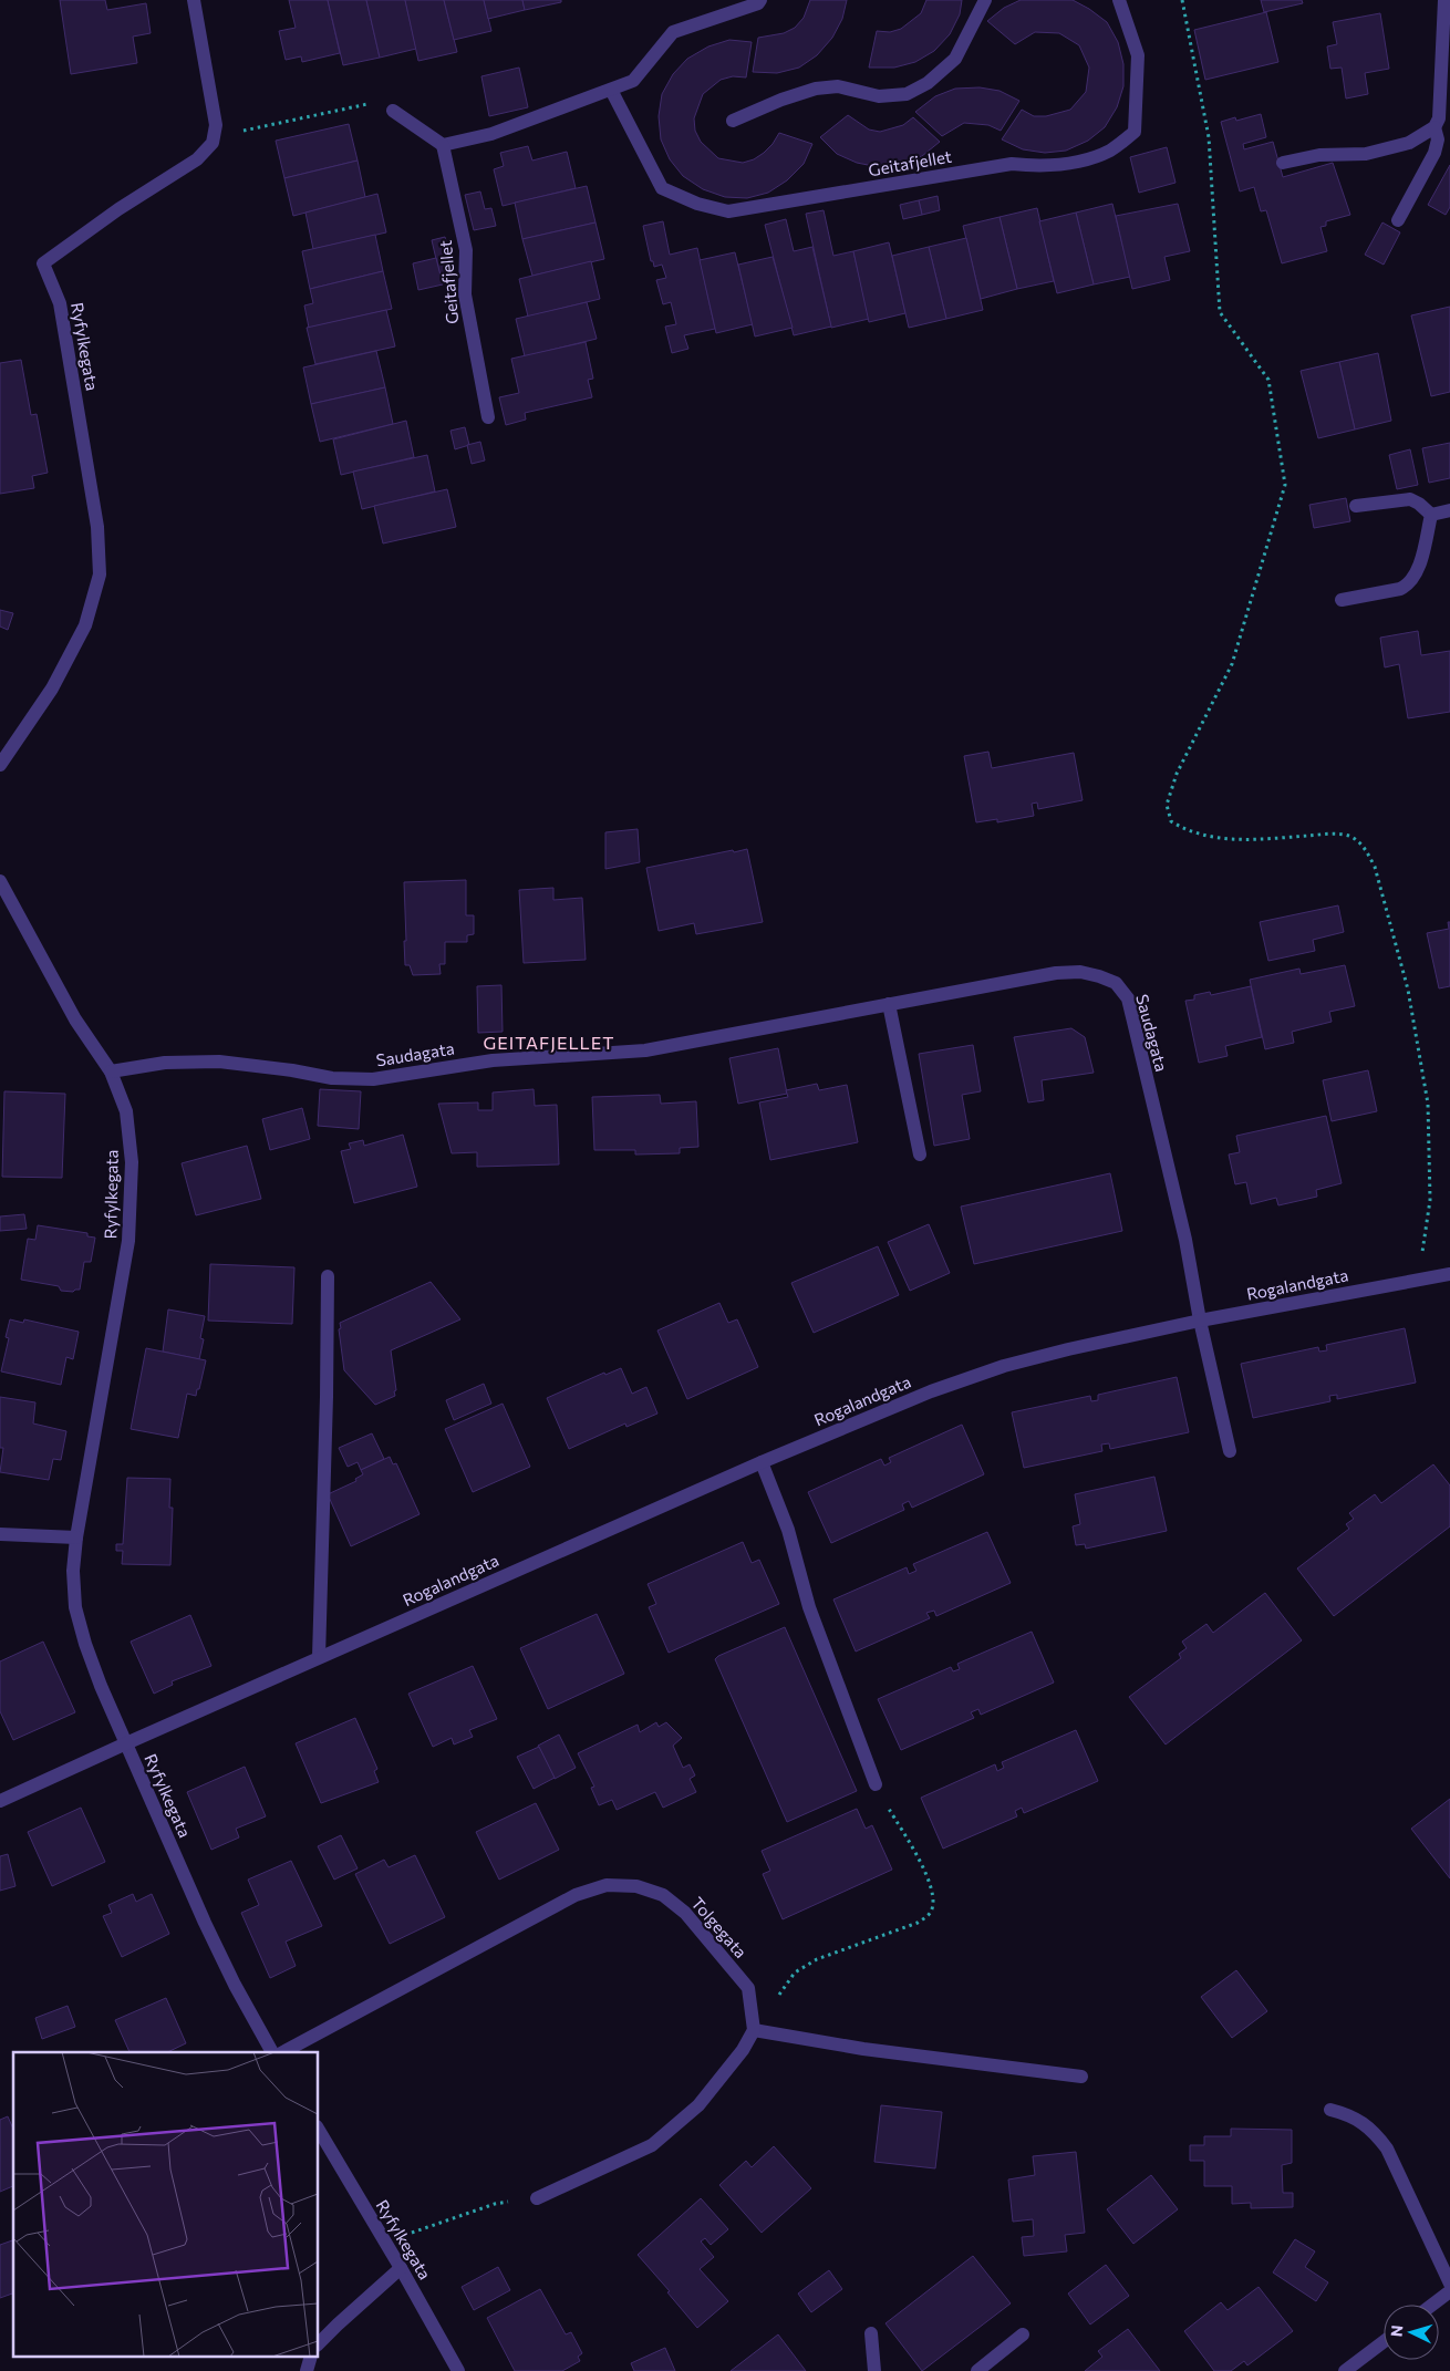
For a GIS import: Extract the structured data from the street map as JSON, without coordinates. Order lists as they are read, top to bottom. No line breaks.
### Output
{"streets":{"street":["Geitafjellet","Ryfylkegata","Saudagata","Rogalandgata","Tolgegata"]},"crossings":[["Ryfylkegata","Saudagata"],["Ryfylkegata","Rogalandgata"],["Saudagata","Rogalandgata"]],"districts":["GEITAFJELLET"],"north":"left"}
